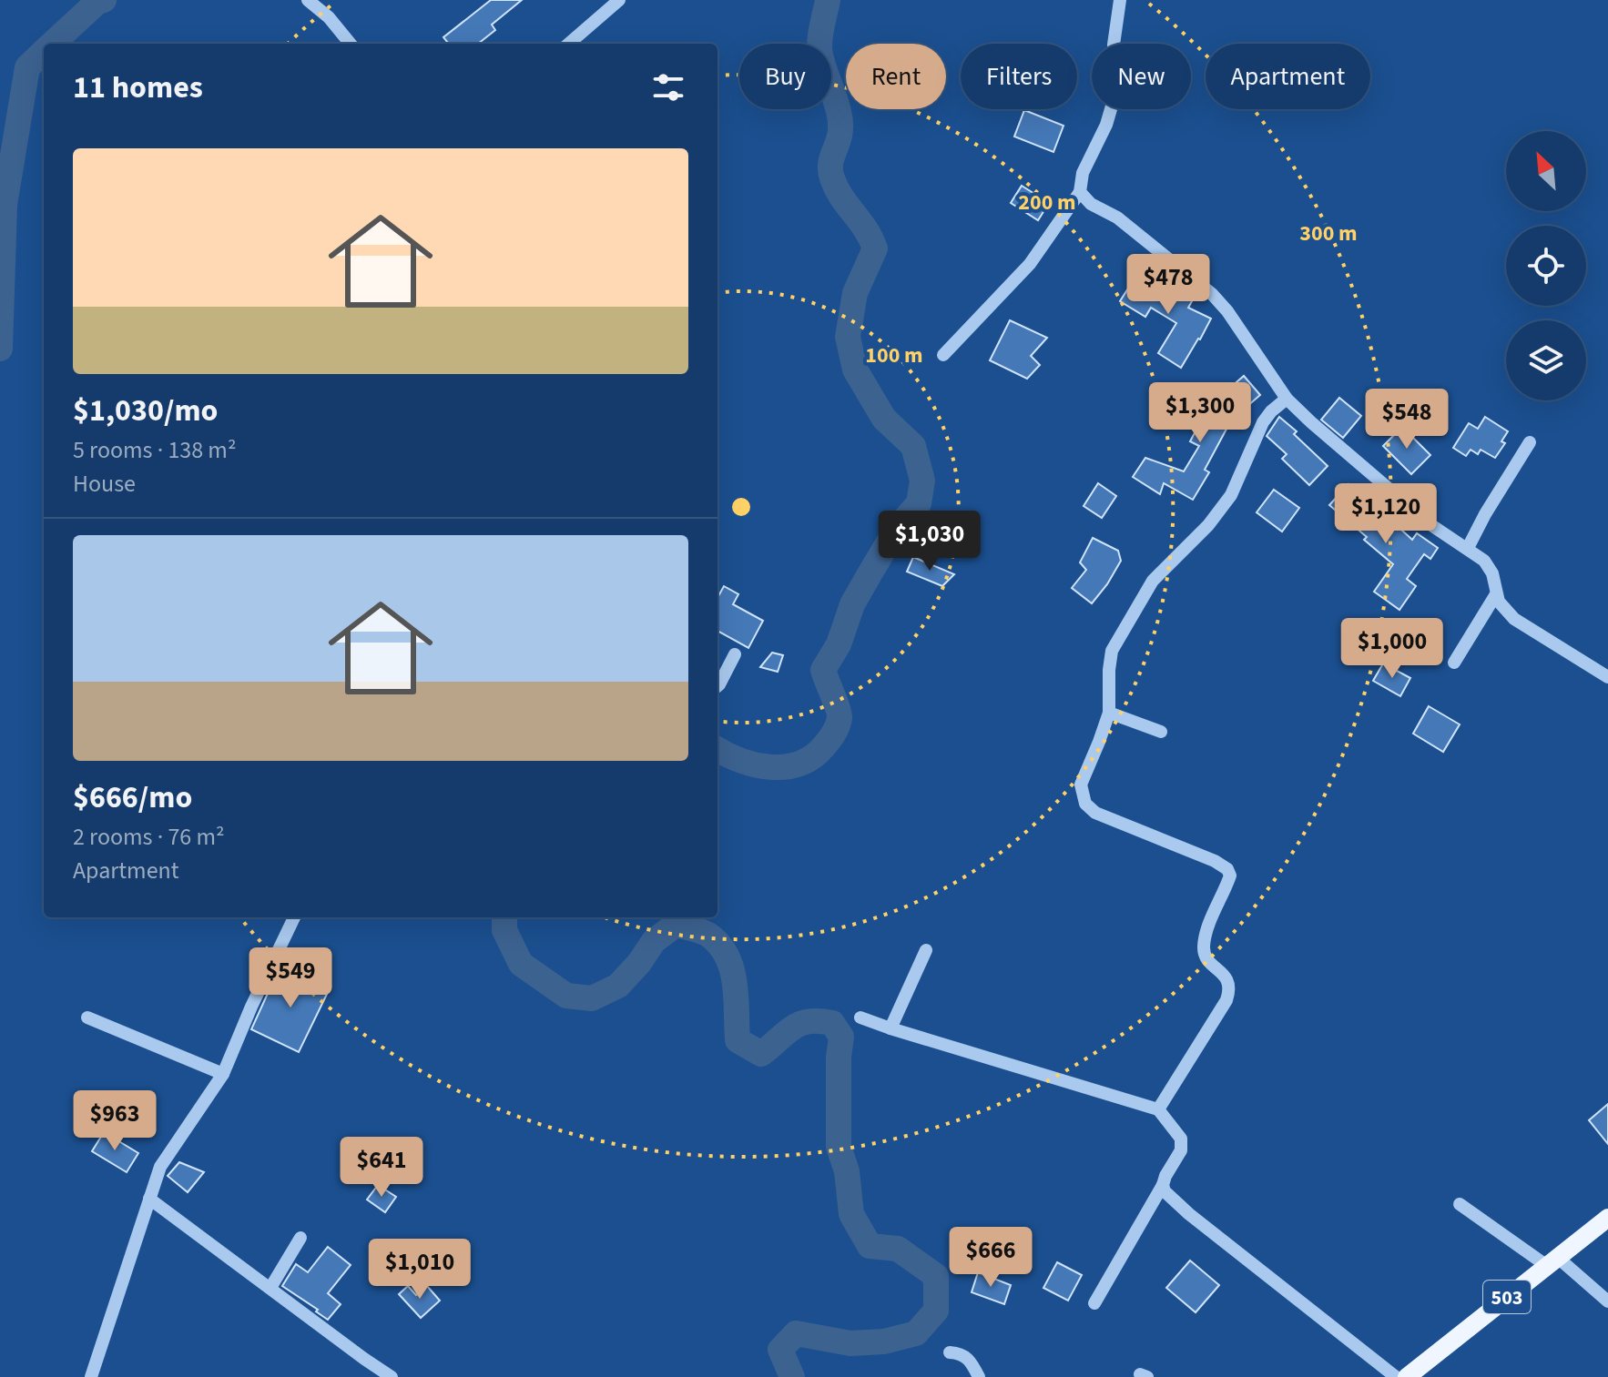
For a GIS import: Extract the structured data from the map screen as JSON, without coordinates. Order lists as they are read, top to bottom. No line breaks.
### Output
{"streets":{"main road":["503"]},"north":"top left","page":{"chip":["Buy","Rent","Filters","New","Apartment"],"heading":"11 homes","list":[{"name":"$1,030/mo","note":"5 rooms · 138 m² · House"},{"name":"$666/mo","note":"2 rooms · 76 m² · Apartment"}],"price":["$478","$1,300","$548","$1,120","$1,030","$1,000","$549","$963","$641","$666","$1,010"]},"rings":["200 m","300 m","100 m"]}
